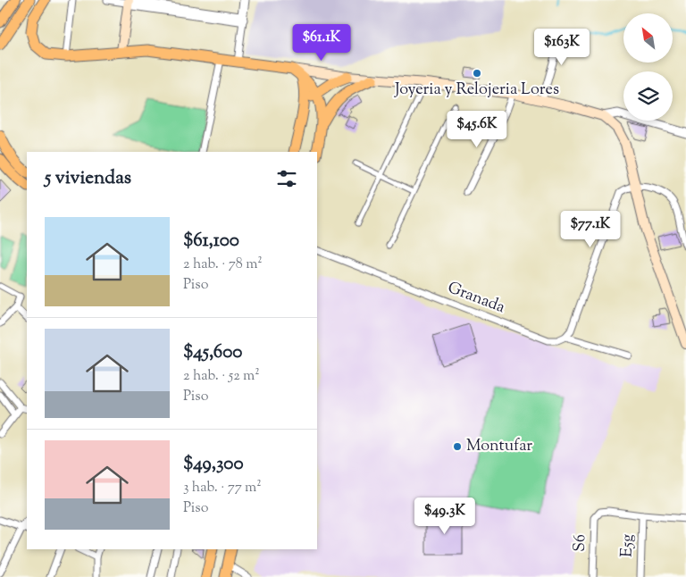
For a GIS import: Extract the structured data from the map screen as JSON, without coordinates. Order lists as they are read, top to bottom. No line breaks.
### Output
{"streets":{"street":["Granada","S6","E5g"]},"crossings":[["S6","E5g"]],"places":["Joyeria y Relojeria Lores","Montufar"],"north":"top left","page":{"price":["$61.1K","$163K","$45.6K","$77.1K","$49.3K"],"heading":"5 viviendas","list":[{"name":"$61,100","note":"2 hab. · 78 m² · Piso"},{"name":"$45,600","note":"2 hab. · 52 m² · Piso"},{"name":"$49,300","note":"3 hab. · 77 m² · Piso"}]}}
